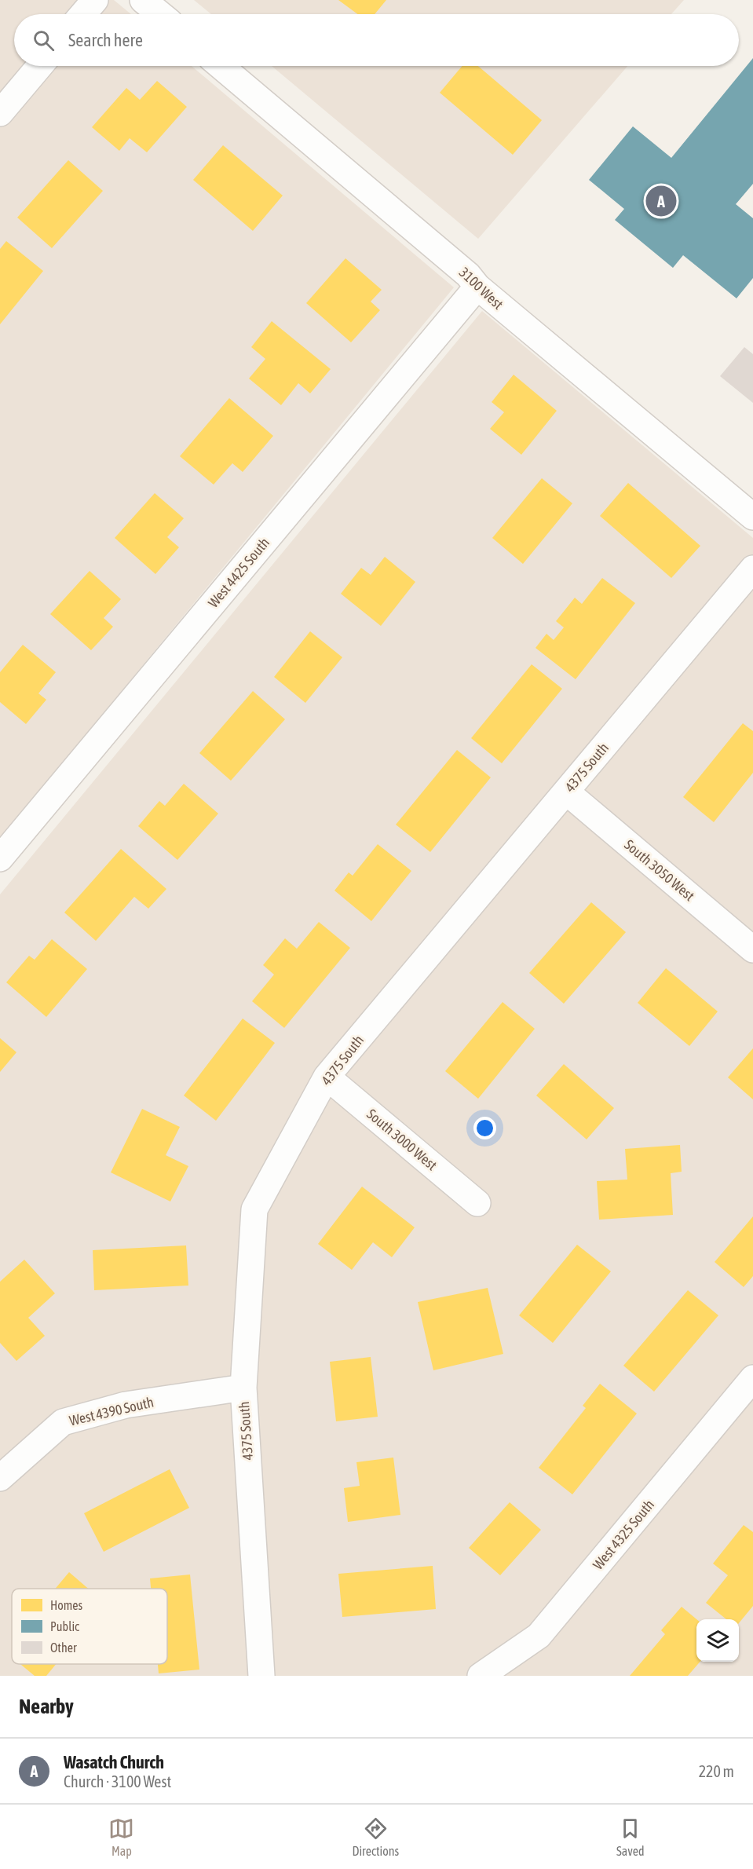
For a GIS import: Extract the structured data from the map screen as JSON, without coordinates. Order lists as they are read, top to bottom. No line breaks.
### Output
{"streets":{"street":["3100 West","West 4425 South","4375 South","South 3050 West","South 3000 West","West 4390 South","West 4325 South"]},"crossings":[["3100 West","West 4425 South"],["4375 South","South 3050 West"],["4375 South","South 3000 West"],["4375 South","West 4390 South"]],"legend":["Homes","Public","Other"],"page":{"search":"Search here","pins":"A","heading":"Nearby","list":[{"mark":"A","name":"Wasatch Church","note":"Church · 3100 West","value":"220 m"}],"nav":["Map","Directions","Saved"]}}
